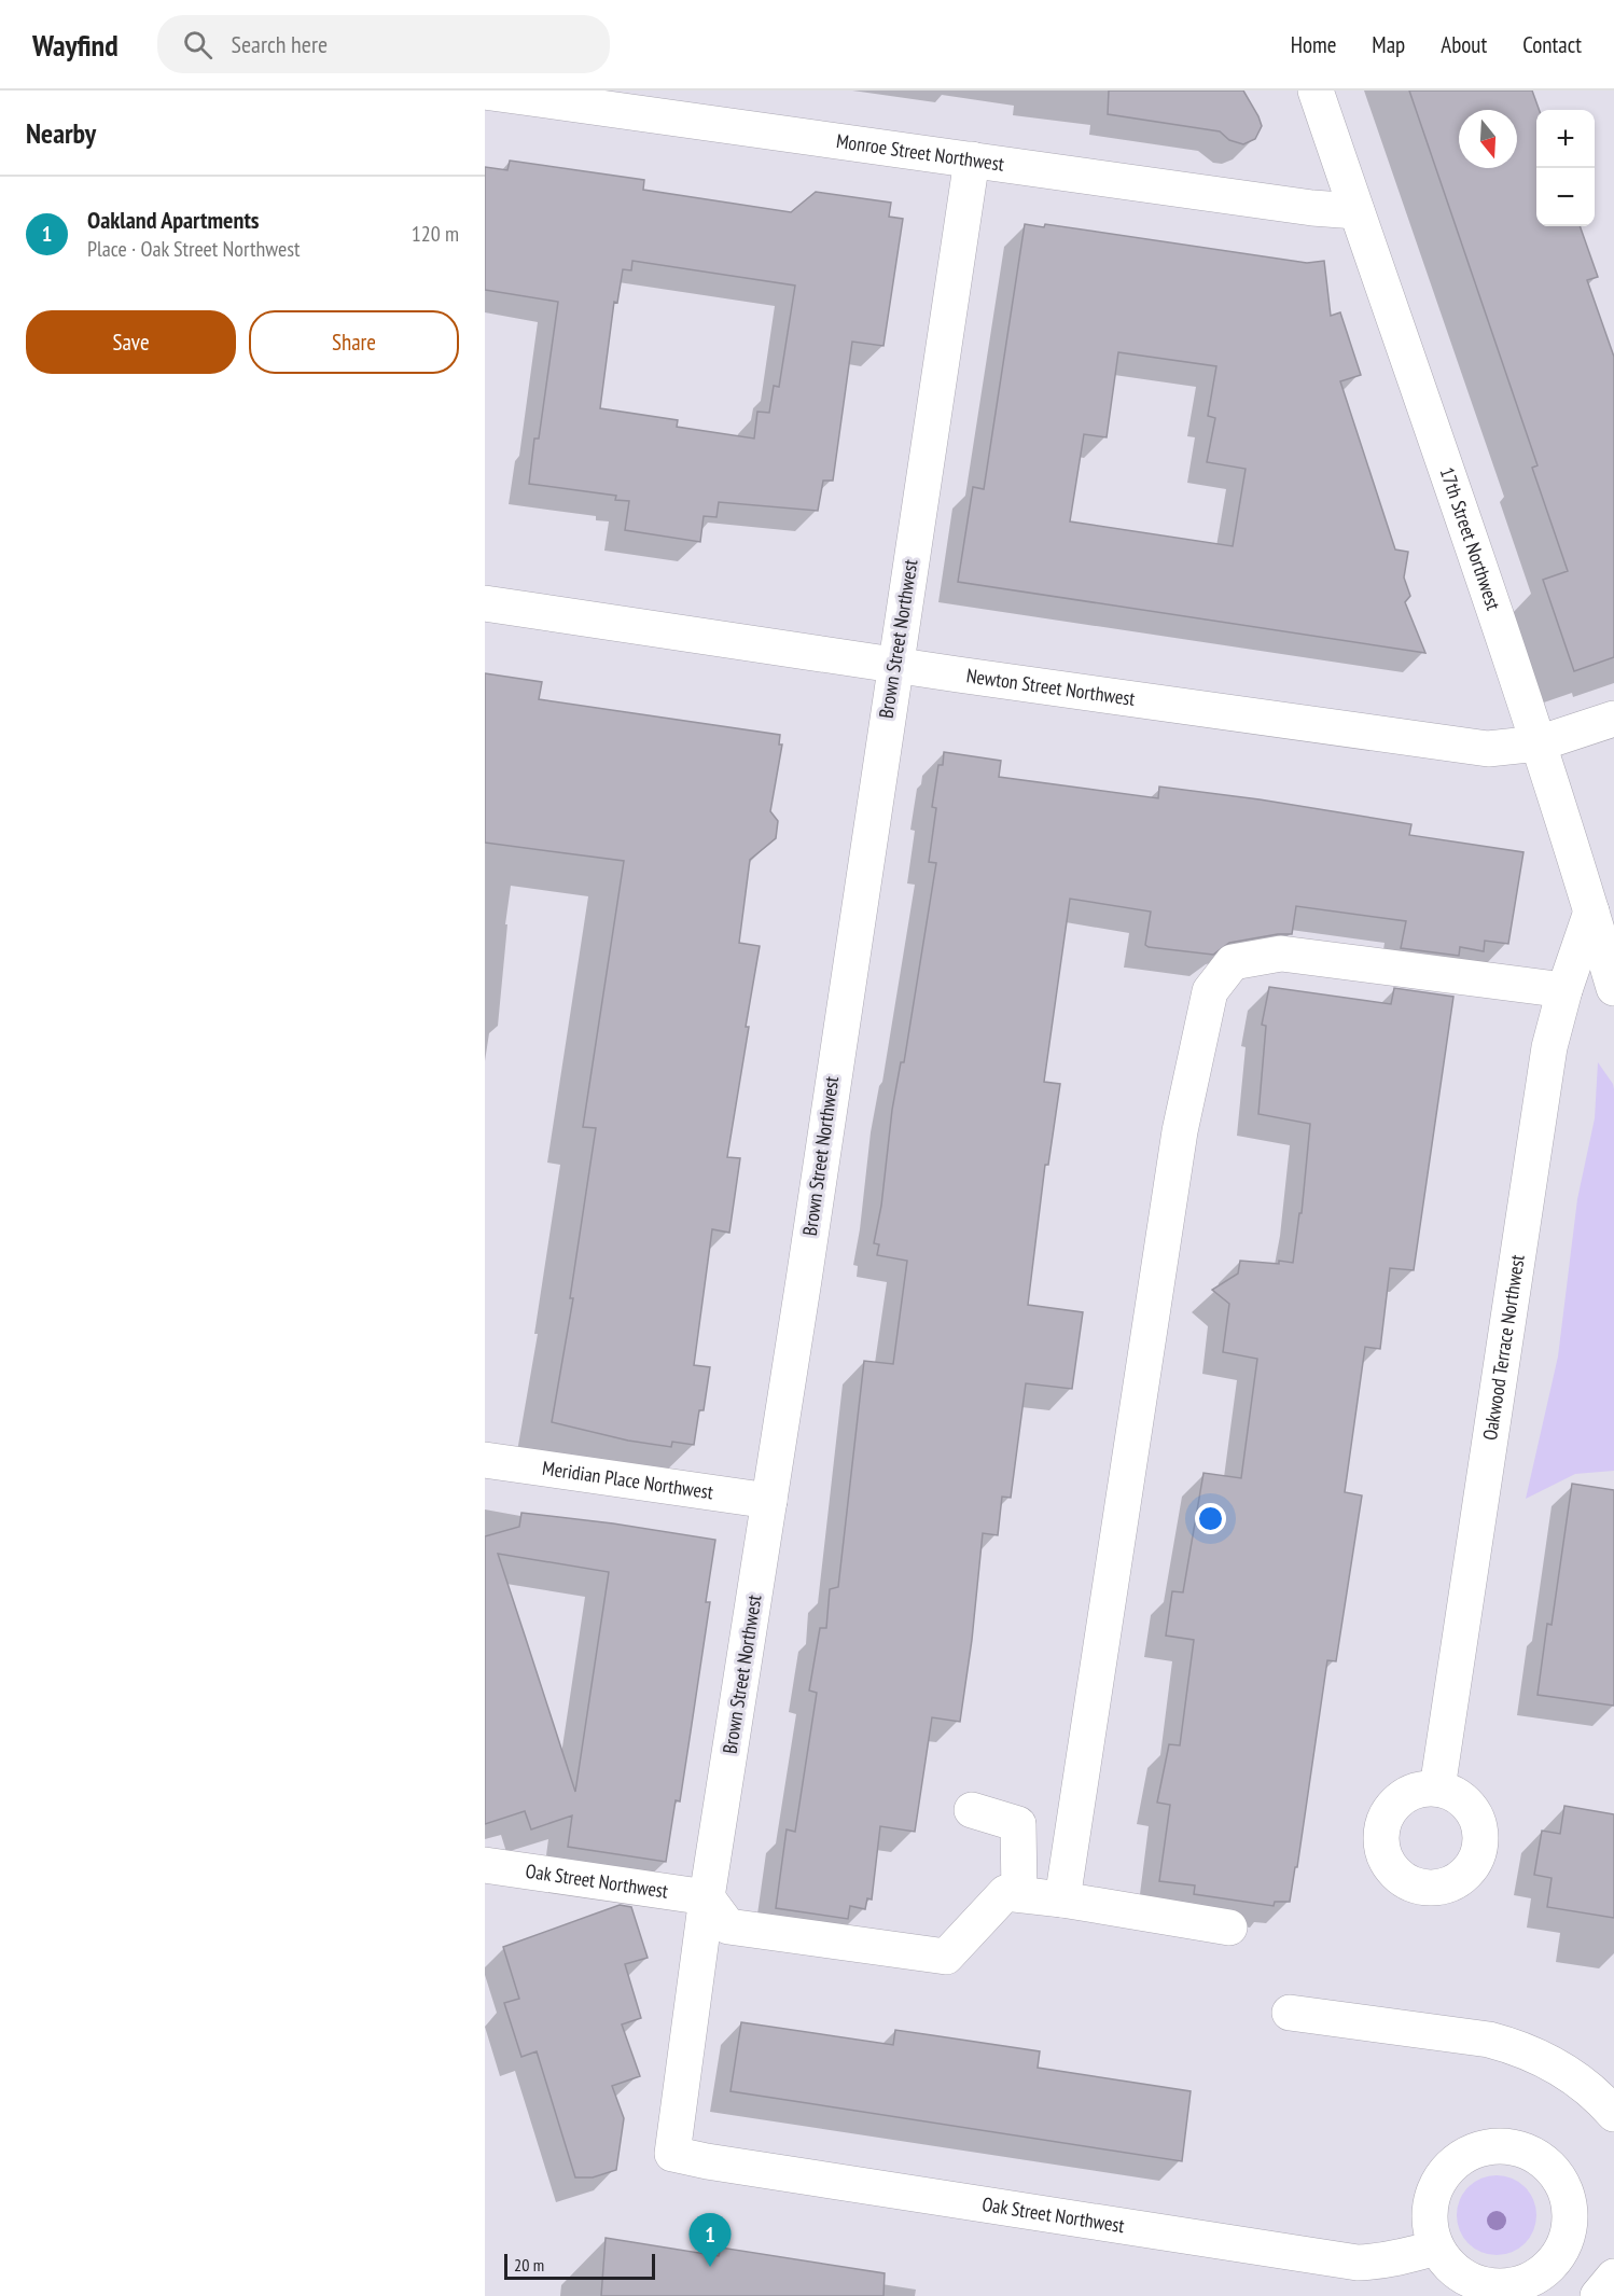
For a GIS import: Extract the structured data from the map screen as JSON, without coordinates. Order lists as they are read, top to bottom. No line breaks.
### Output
{"streets":{"street":["Monroe Street Northwest","17th Street Northwest","Brown Street Northwest","Newton Street Northwest","Oakwood Terrace Northwest","Meridian Place Northwest","Oak Street Northwest"]},"crossings":[["Monroe Street Northwest","17th Street Northwest"],["Monroe Street Northwest","Brown Street Northwest"],["17th Street Northwest","Newton Street Northwest"],["17th Street Northwest","Oakwood Terrace Northwest"],["Brown Street Northwest","Newton Street Northwest"],["Brown Street Northwest","Meridian Place Northwest"],["Brown Street Northwest","Oak Street Northwest"]],"scale_bar":"20 m","north":"bottom","page":{"header":"Wayfind","search":"Search here","nav":["Home","Map","About","Contact"],"heading":"Nearby","map_buttons":["+","−"],"list":[{"mark":"1","name":"Oakland Apartments","note":"Place · Oak Street Northwest","value":"120 m"}],"buttons":["Save","Share"],"pins":"1","scale":"20 m"}}
